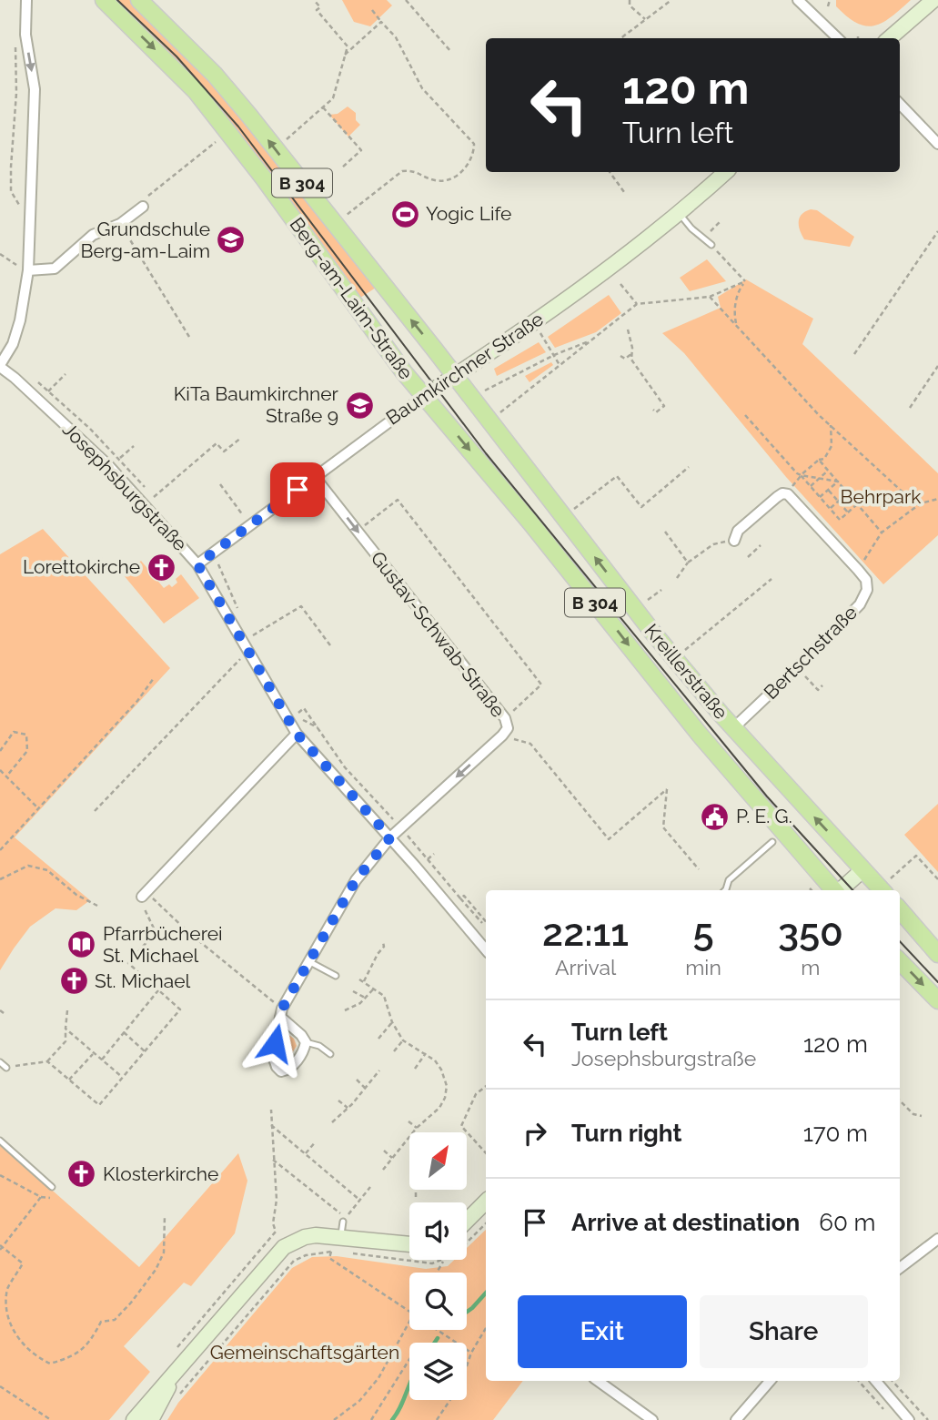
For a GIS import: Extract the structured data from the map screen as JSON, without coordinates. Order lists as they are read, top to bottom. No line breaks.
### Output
{"streets":{"main road":["B 304","Berg-am-Laim-Straße","Kreillerstraße"],"street":["Baumkirchner Straße","Josephsburgstraße","Gustav-Schwab-Straße","Bertschstraße"]},"crossings":[["Berg-am-Laim-Straße","Baumkirchner Straße"],["Berg-am-Laim-Straße","Kreillerstraße"],["Baumkirchner Straße","Josephsburgstraße"],["Baumkirchner Straße","Gustav-Schwab-Straße"],["Baumkirchner Straße","Kreillerstraße"],["Josephsburgstraße","Gustav-Schwab-Straße"],["Bertschstraße","Kreillerstraße"]],"parks":["Behrpark","Gemeinschaftsgärten"],"places":{"sports":["Yogic Life"],"school or university":["Grundschule Berg-am-Laim","KiTa Baumkirchner Straße 9"],"church":["Lorettokirche","St. Michael","Klosterkirche"],"public building":["P. E. G."],"library":["Pfarrbücherei St. Michael"]},"north":"top right","page":{"turn":["120 m","Turn left"],"eta":["22:11","Arrival","5","min","350","m"],"list":[{"name":"Turn left","note":"Josephsburgstraße","value":"120 m"},{"name":"Turn right","value":"170 m"},{"name":"Arrive at destination","value":"60 m"}],"buttons":["Exit","Share"]}}
